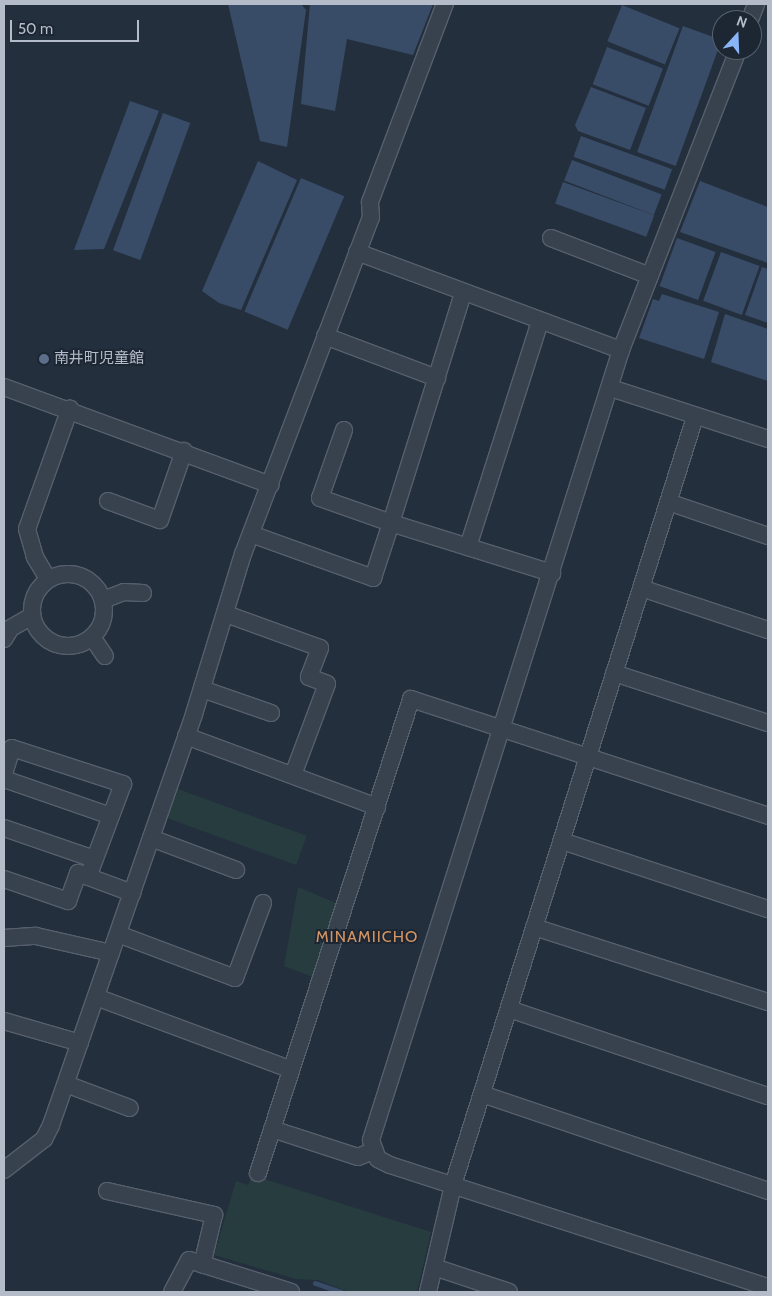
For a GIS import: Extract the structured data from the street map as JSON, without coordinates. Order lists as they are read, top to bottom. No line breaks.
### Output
{"districts":["MINAMIICHO"],"places":["南井町児童館"],"scale_bar":"50 m","north":"top"}
